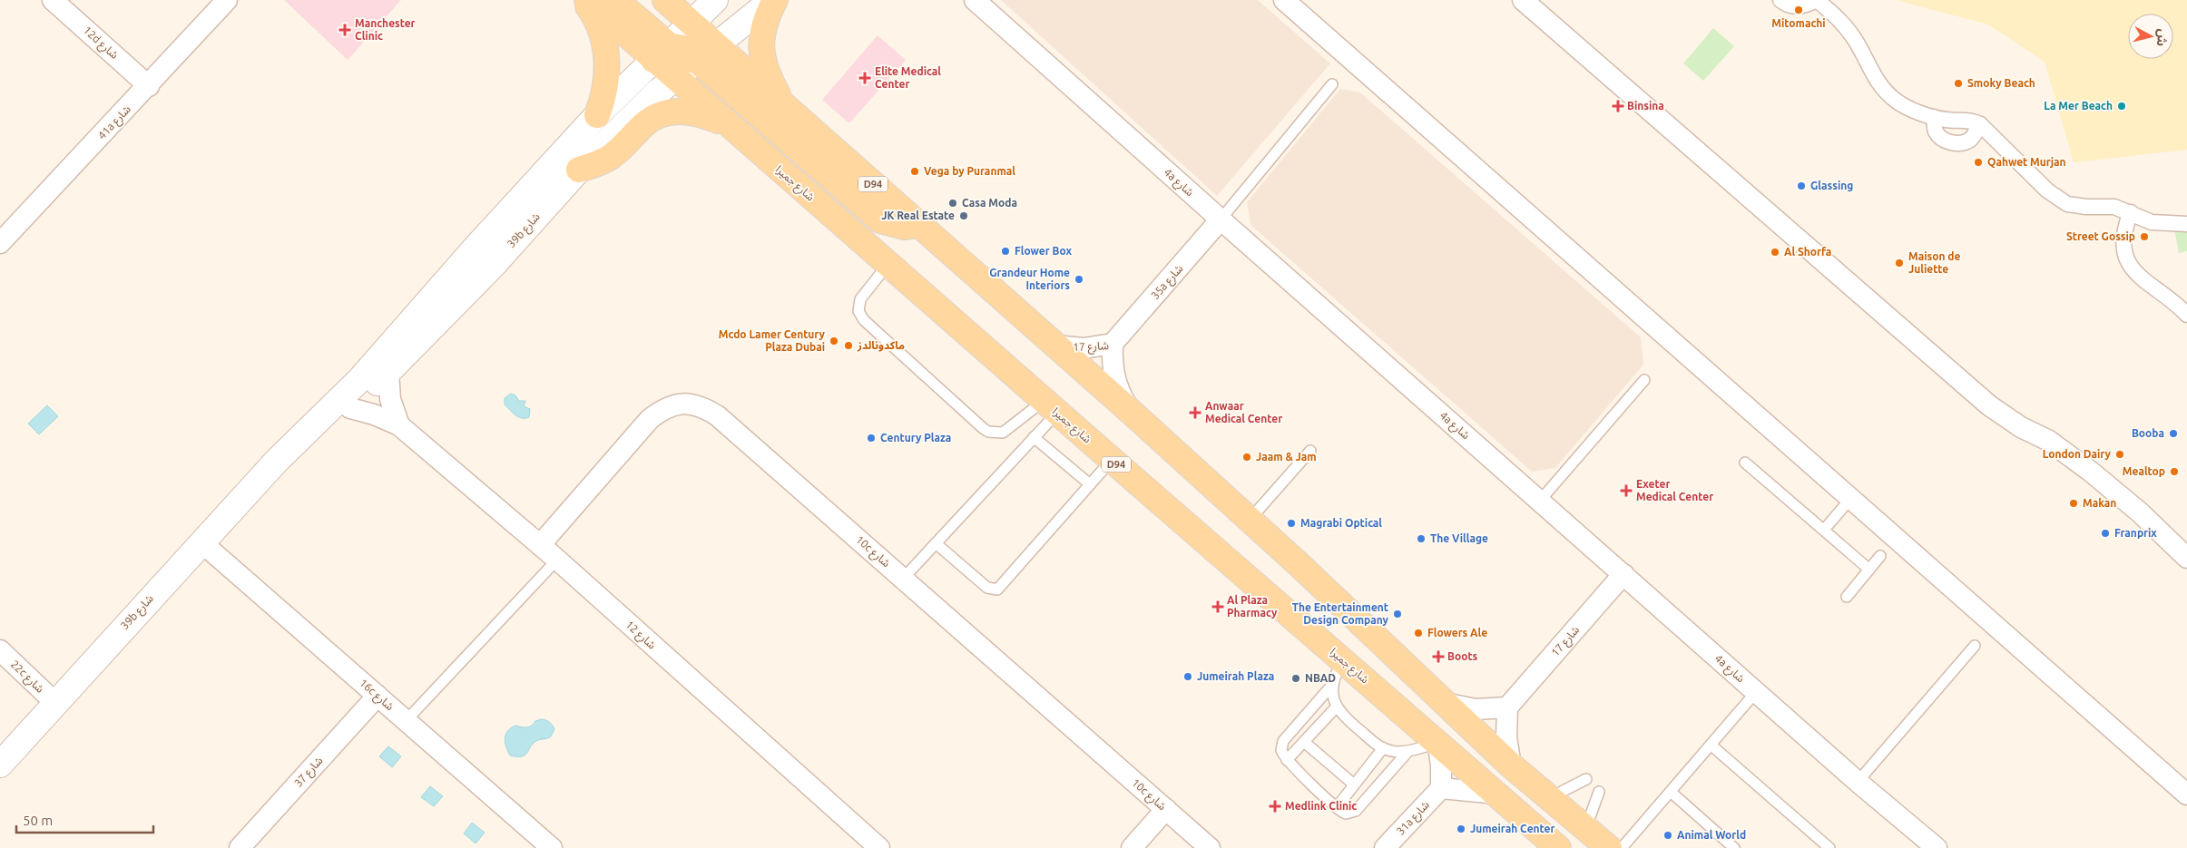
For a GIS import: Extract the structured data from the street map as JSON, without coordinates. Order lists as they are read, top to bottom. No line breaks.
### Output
{"streets":{"main road":["شارع جميرا","D94"],"street":["12d شارع","41a شارع","4a شارع","39b شارع","35a شارع","شارع 17","10c شارع","شارع 12","22c شارع","16c شارع","شارع 37","31a شارع"]},"crossings":[["12d شارع","41a شارع"],["4a شارع","35a شارع"],["4a شارع","شارع 17"],["شارع جميرا","39b شارع"],["D94","39b شارع"],["D94","شارع 17"],["39b شارع","شارع 12"],["39b شارع","22c شارع"],["39b شارع","16c شارع"],["35a شارع","شارع 17"],["10c شارع","شارع 12"],["16c شارع","شارع 37"]],"places":{"other":["Mitomachi","Smoky Beach","La Mer Beach","Qahwet Murjan","Vega by Puranmal","Glassing","Casa Moda","JK Real Estate","Street Gossip","Flower Box","Al Shorfa","Maison de Juliette","Grandeur Home Interiors","Mcdo Lamer Century Plaza Dubai","ماكدونالدز","Booba","Century Plaza","London Dairy","Jaam & Jam","Mealtop","Makan","Magrabi Optical","Franprix","The Village","The Entertainment Design Company","Flowers Ale","Jumeirah Plaza","NBAD","Jumeirah Center","Animal World"],"health":["Manchester Clinic","Elite Medical Center","Binsina","Anwaar Medical Center","Exeter Medical Center","Al Plaza Pharmacy","Boots","Medlink Clinic"]},"scale_bar":"50 m","north":"right"}
